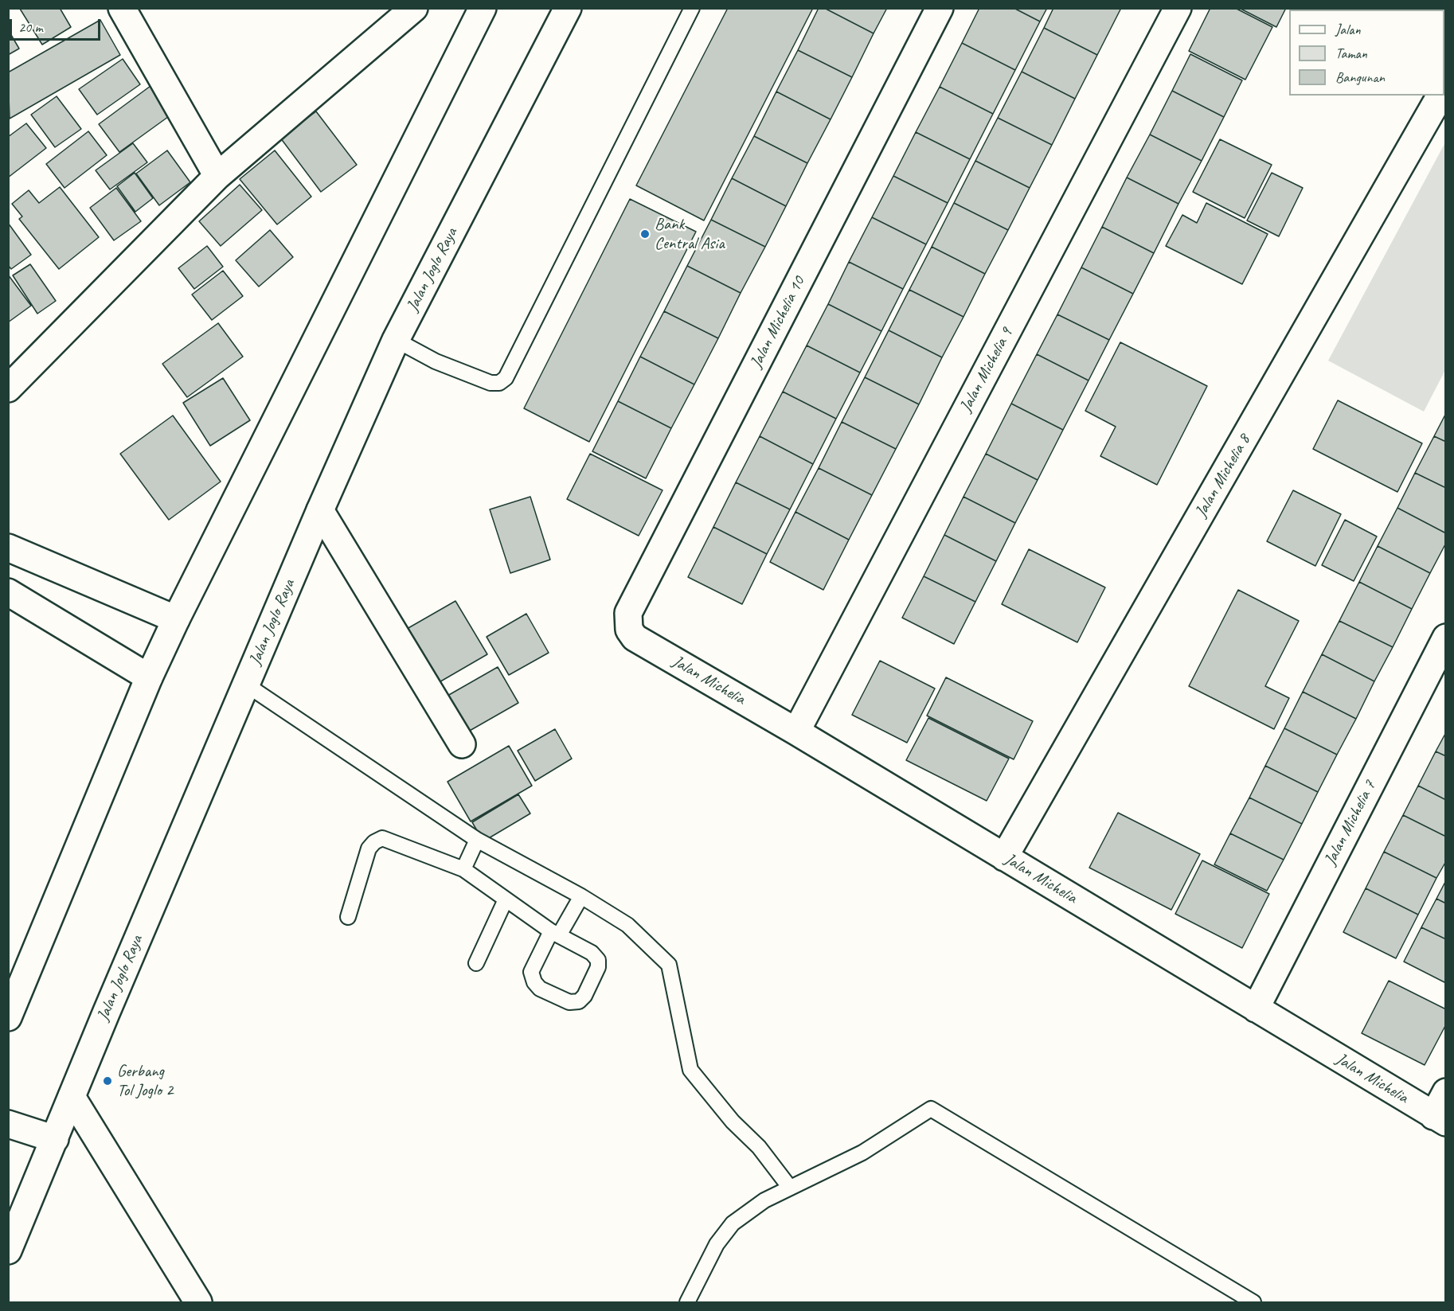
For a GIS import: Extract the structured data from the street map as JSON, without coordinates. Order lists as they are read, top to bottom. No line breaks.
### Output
{"streets":{"street":["Jalan Joglo Raya","Jalan Michelia 10","Jalan Michelia 9","Jalan Michelia 8","Jalan Michelia","Jalan Michelia 7"]},"crossings":[["Jalan Michelia 10","Jalan Michelia"],["Jalan Michelia 9","Jalan Michelia"],["Jalan Michelia 8","Jalan Michelia"],["Jalan Michelia","Jalan Michelia 7"]],"places":["Bank Central Asia","Gerbang Tol Joglo 2"],"legend":["Jalan","Taman","Bangunan"],"scale_bar":"20 m"}
